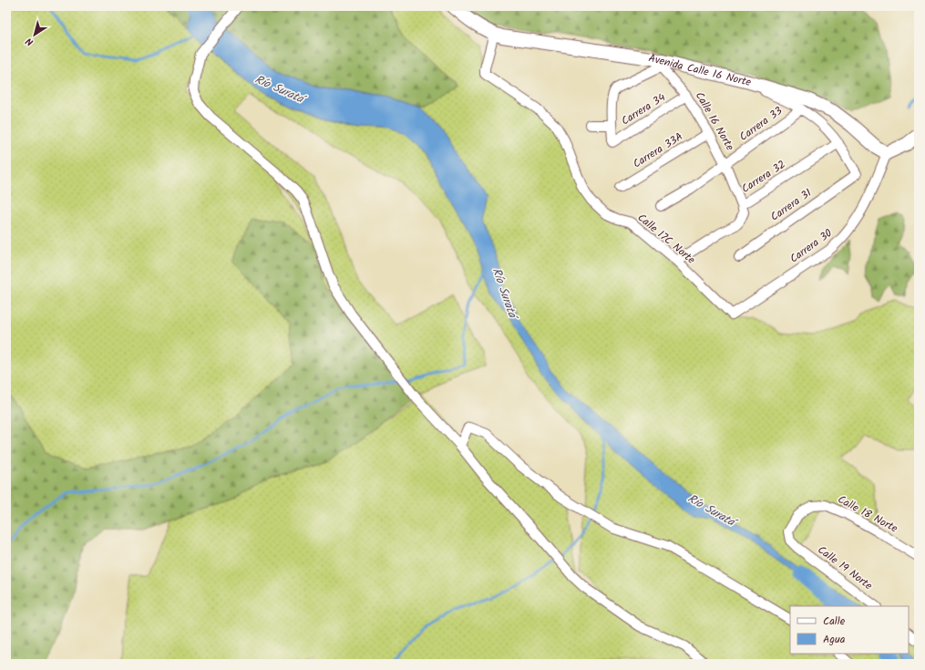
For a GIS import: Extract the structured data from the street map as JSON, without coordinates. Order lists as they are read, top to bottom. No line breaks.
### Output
{"streets":{"street":["Avenida Calle 16 Norte","Carrera 34","Calle 16 Norte","Carrera 33","Carrera 33A","Carrera 32","Carrera 31","Calle 17C Norte","Carrera 30","Calle 18 Norte","Calle 19 Norte"]},"crossings":[["Avenida Calle 16 Norte","Calle 16 Norte"],["Avenida Calle 16 Norte","Calle 17C Norte"],["Avenida Calle 16 Norte","Carrera 30"],["Carrera 34","Calle 16 Norte"],["Calle 16 Norte","Carrera 33"],["Calle 16 Norte","Carrera 33A"],["Calle 16 Norte","Carrera 32"],["Carrera 32","Carrera 31"],["Carrera 32","Calle 17C Norte"],["Calle 17C Norte","Carrera 30"],["Calle 18 Norte","Calle 19 Norte"]],"water":["Río Suratá"],"legend":["Calle","Agua"],"north":"bottom left"}
